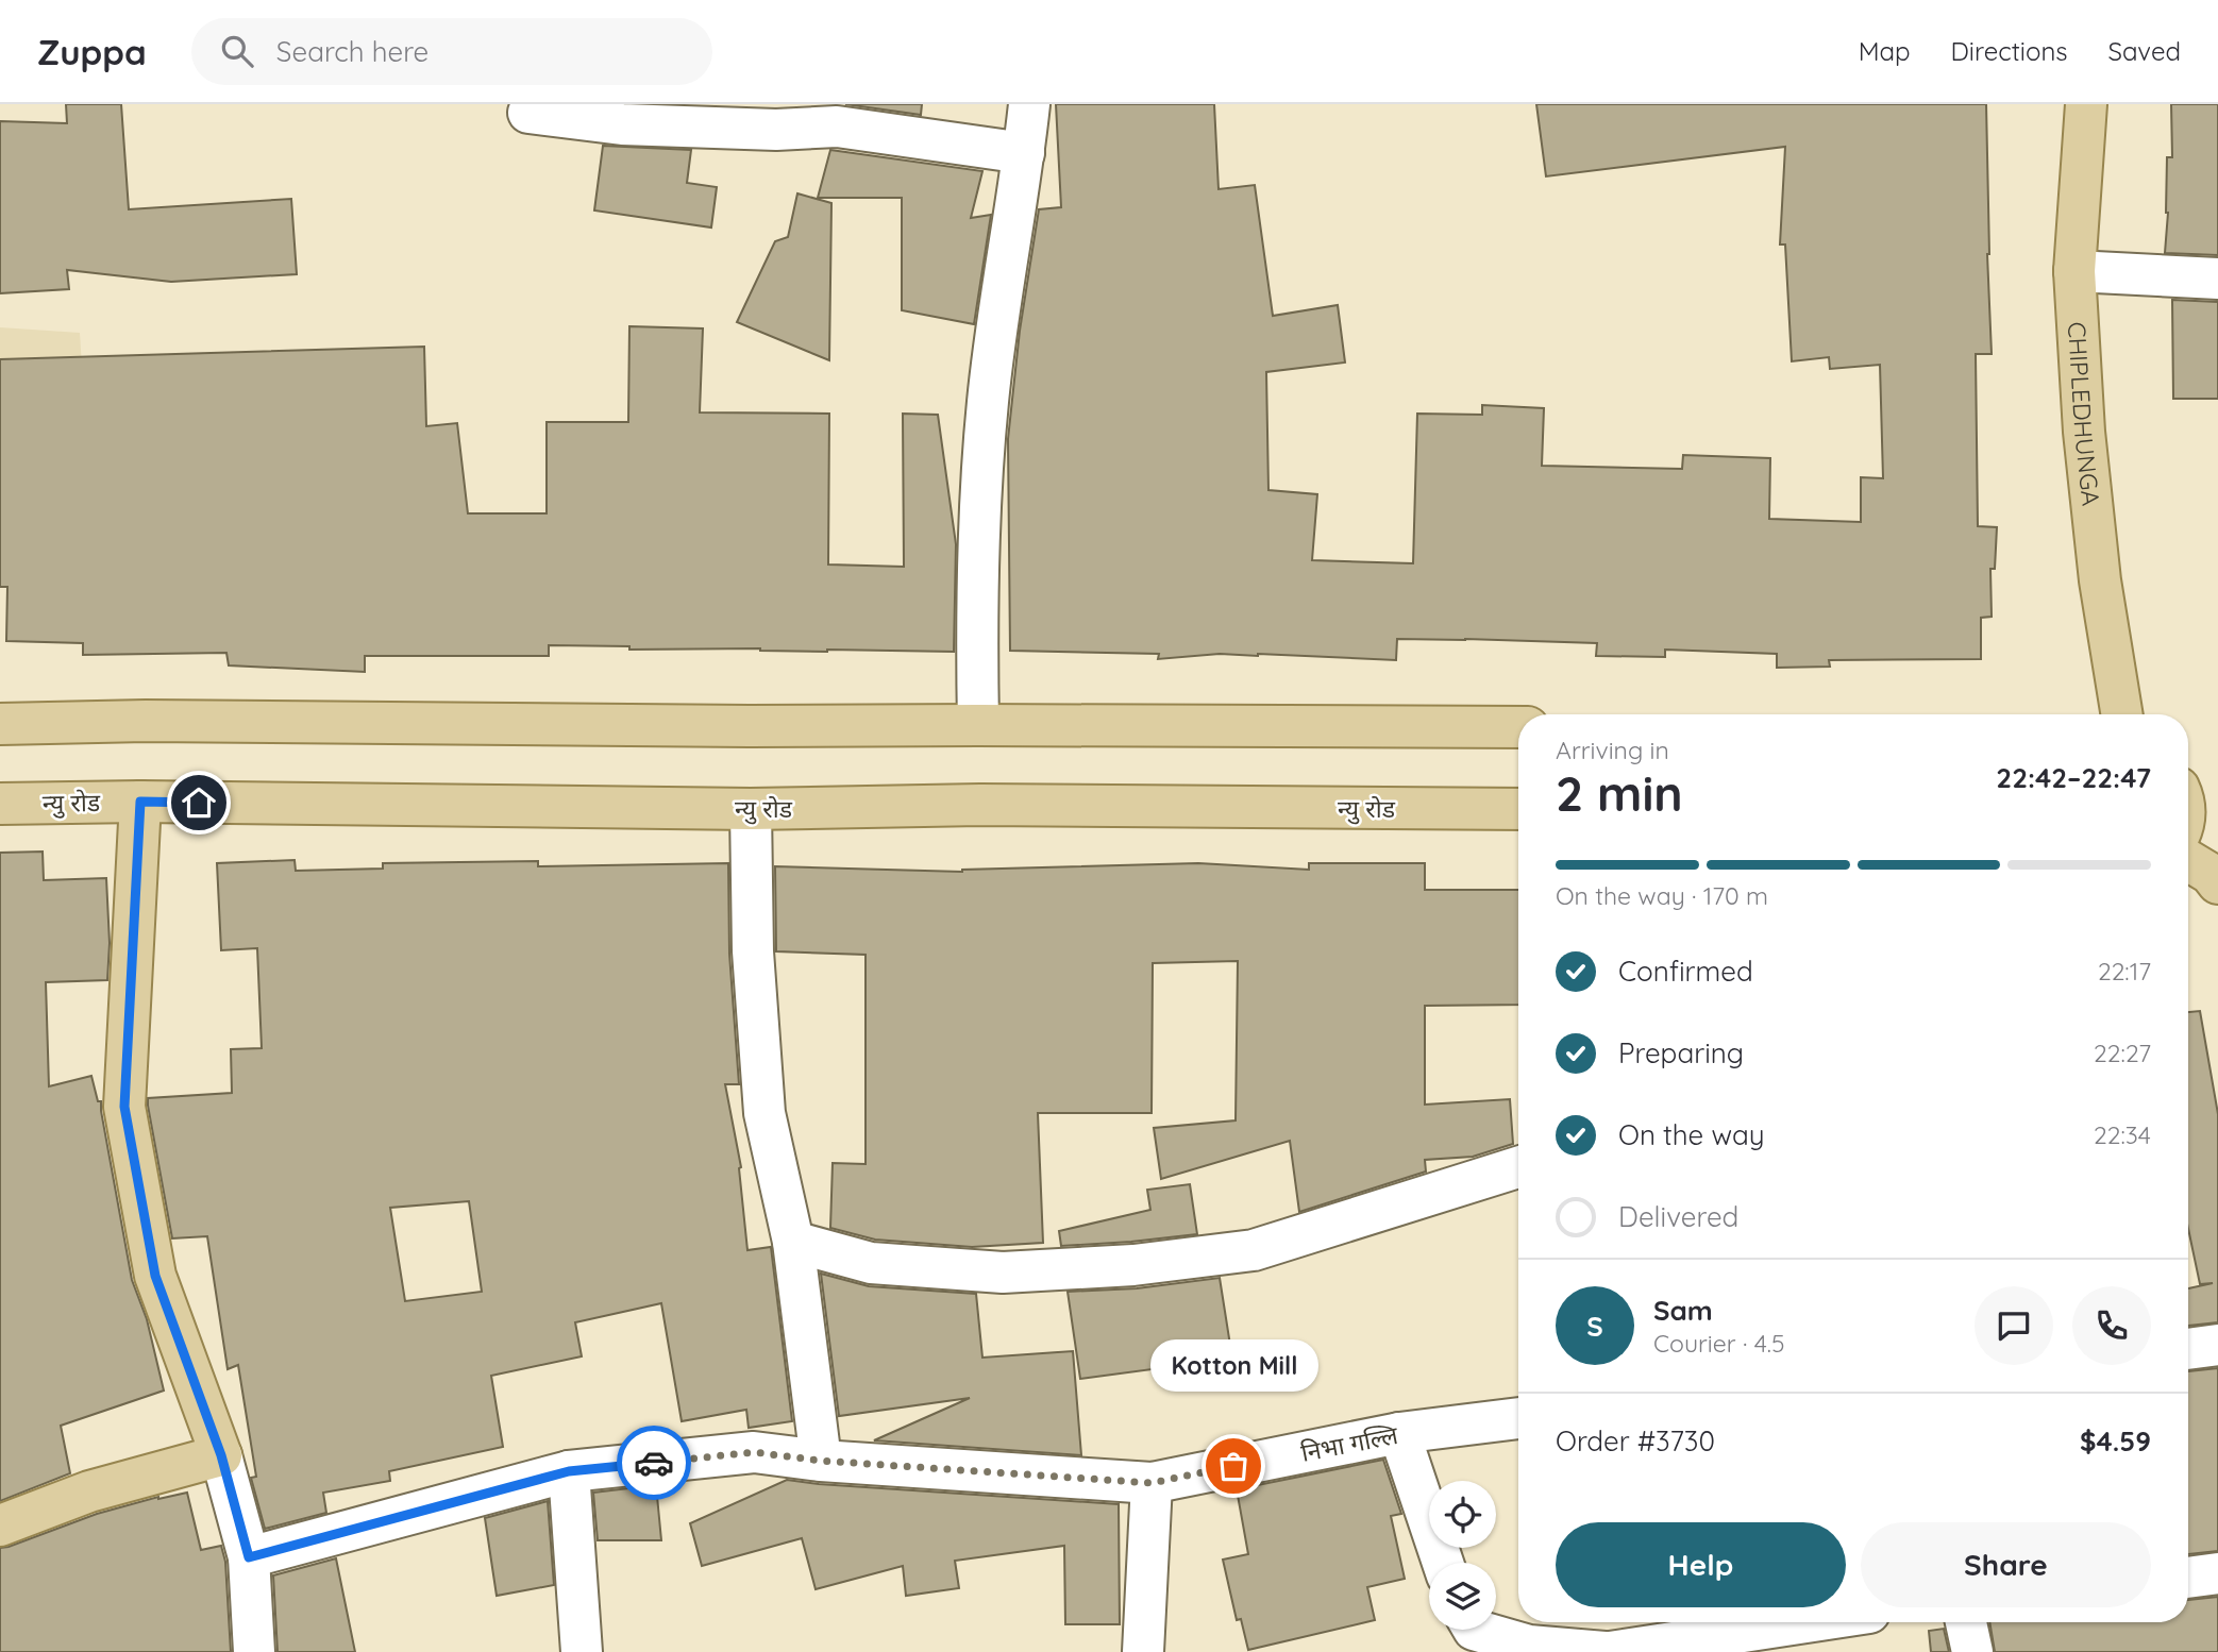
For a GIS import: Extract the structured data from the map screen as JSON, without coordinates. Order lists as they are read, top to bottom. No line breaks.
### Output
{"streets":{"main road":["CHIPLEDHUNGA","न्यु रोड"],"street":["निभा गल्लि"]},"places":["Kotton Mill"],"page":{"header":"Zuppa","search":"Search here","nav":["Map","Directions","Saved"],"heading":["2 min","Arriving in","22:42–22:47"],"panel":["Sam","Courier · 4.5","Order #3730","$4.59"],"bar":"On the way · 170 m","list":[["Confirmed","22:17"],["Preparing","22:27"],["On the way","22:34"],"Delivered"],"round":"S","bubble":"Kotton Mill","buttons":["Help","Share"]}}
